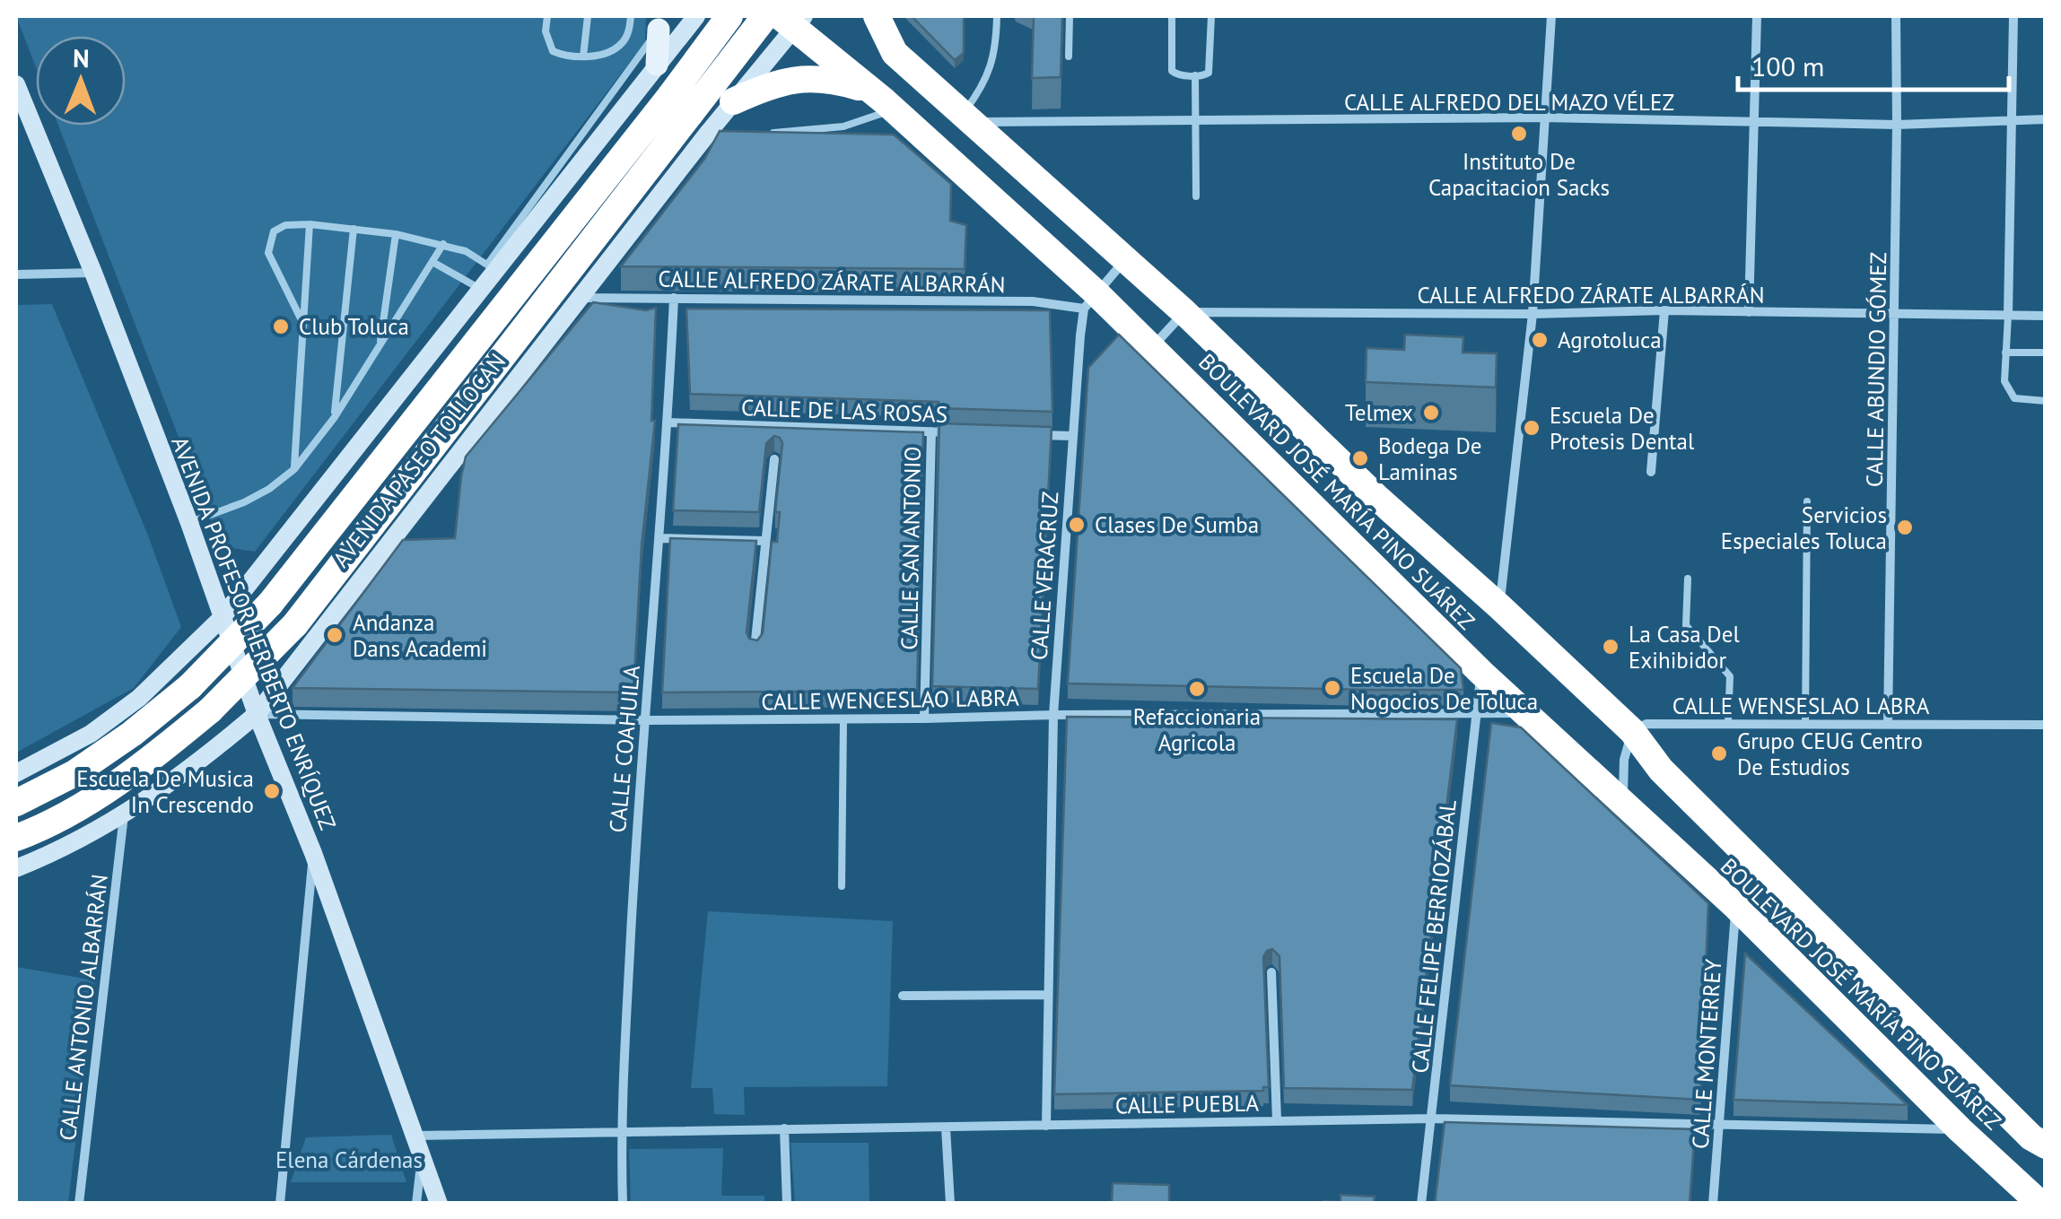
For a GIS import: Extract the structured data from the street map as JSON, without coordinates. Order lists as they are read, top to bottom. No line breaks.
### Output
{"streets":{"highway":["AVENIDA PASEO TOLLOCAN","BOULEVARD JOSÉ MARÍA PINO SUÁREZ"],"main road":["AVENIDA PROFESOR HERIBERTO ENRÍQUEZ"],"street":["CALLE ALFREDO DEL MAZO VÉLEZ","CALLE ALFREDO ZÁRATE ALBARRÁN","CALLE ABUNDIO GÓMEZ","CALLE DE LAS ROSAS","CALLE SAN ANTONIO","CALLE VERACRUZ","CALLE WENCESLAO LABRA","CALLE WENSESLAO LABRA","CALLE COAHUILA","CALLE FELIPE BERRIOZÁBAL","CALLE ANTONIO ALBARRÁN","CALLE MONTERREY","CALLE PUEBLA"]},"crossings":[["CALLE ALFREDO DEL MAZO VÉLEZ","CALLE ABUNDIO GÓMEZ"],["CALLE ALFREDO DEL MAZO VÉLEZ","BOULEVARD JOSÉ MARÍA PINO SUÁREZ"],["CALLE ALFREDO ZÁRATE ALBARRÁN","CALLE ABUNDIO GÓMEZ"],["CALLE ALFREDO ZÁRATE ALBARRÁN","AVENIDA PASEO TOLLOCAN"],["CALLE ALFREDO ZÁRATE ALBARRÁN","BOULEVARD JOSÉ MARÍA PINO SUÁREZ"],["CALLE ALFREDO ZÁRATE ALBARRÁN","CALLE VERACRUZ"],["CALLE ALFREDO ZÁRATE ALBARRÁN","CALLE COAHUILA"],["CALLE ABUNDIO GÓMEZ","CALLE WENSESLAO LABRA"],["CALLE DE LAS ROSAS","CALLE SAN ANTONIO"],["CALLE DE LAS ROSAS","CALLE COAHUILA"],["AVENIDA PASEO TOLLOCAN","BOULEVARD JOSÉ MARÍA PINO SUÁREZ"],["AVENIDA PASEO TOLLOCAN","AVENIDA PROFESOR HERIBERTO ENRÍQUEZ"],["AVENIDA PASEO TOLLOCAN","CALLE WENCESLAO LABRA"],["AVENIDA PASEO TOLLOCAN","CALLE ANTONIO ALBARRÁN"],["BOULEVARD JOSÉ MARÍA PINO SUÁREZ","CALLE VERACRUZ"],["BOULEVARD JOSÉ MARÍA PINO SUÁREZ","CALLE WENCESLAO LABRA"],["BOULEVARD JOSÉ MARÍA PINO SUÁREZ","CALLE WENSESLAO LABRA"],["BOULEVARD JOSÉ MARÍA PINO SUÁREZ","CALLE FELIPE BERRIOZÁBAL"],["BOULEVARD JOSÉ MARÍA PINO SUÁREZ","CALLE MONTERREY"],["BOULEVARD JOSÉ MARÍA PINO SUÁREZ","CALLE PUEBLA"],["CALLE SAN ANTONIO","CALLE WENCESLAO LABRA"],["CALLE VERACRUZ","CALLE WENCESLAO LABRA"],["CALLE VERACRUZ","CALLE PUEBLA"],["AVENIDA PROFESOR HERIBERTO ENRÍQUEZ","CALLE WENCESLAO LABRA"],["AVENIDA PROFESOR HERIBERTO ENRÍQUEZ","CALLE PUEBLA"],["CALLE WENCESLAO LABRA","CALLE COAHUILA"],["CALLE WENCESLAO LABRA","CALLE FELIPE BERRIOZÁBAL"],["CALLE COAHUILA","CALLE PUEBLA"],["CALLE FELIPE BERRIOZÁBAL","CALLE PUEBLA"],["CALLE MONTERREY","CALLE PUEBLA"]],"parks":["Elena Cárdenas"],"places":["Instituto De Capacitacion Sacks","Club Toluca","Agrotoluca","Telmex","Escuela De Protesis Dental","Bodega De Laminas","Clases De Sumba","Servicios Especiales Toluca","Andanza Dans Academi","La Casa Del Exihibidor","Escuela De Nogocios De Toluca","Refaccionaria Agricola","Grupo CEUG Centro De Estudios","Escuela De Musica In Crescendo"],"scale_bar":"100 m","north":"top"}
